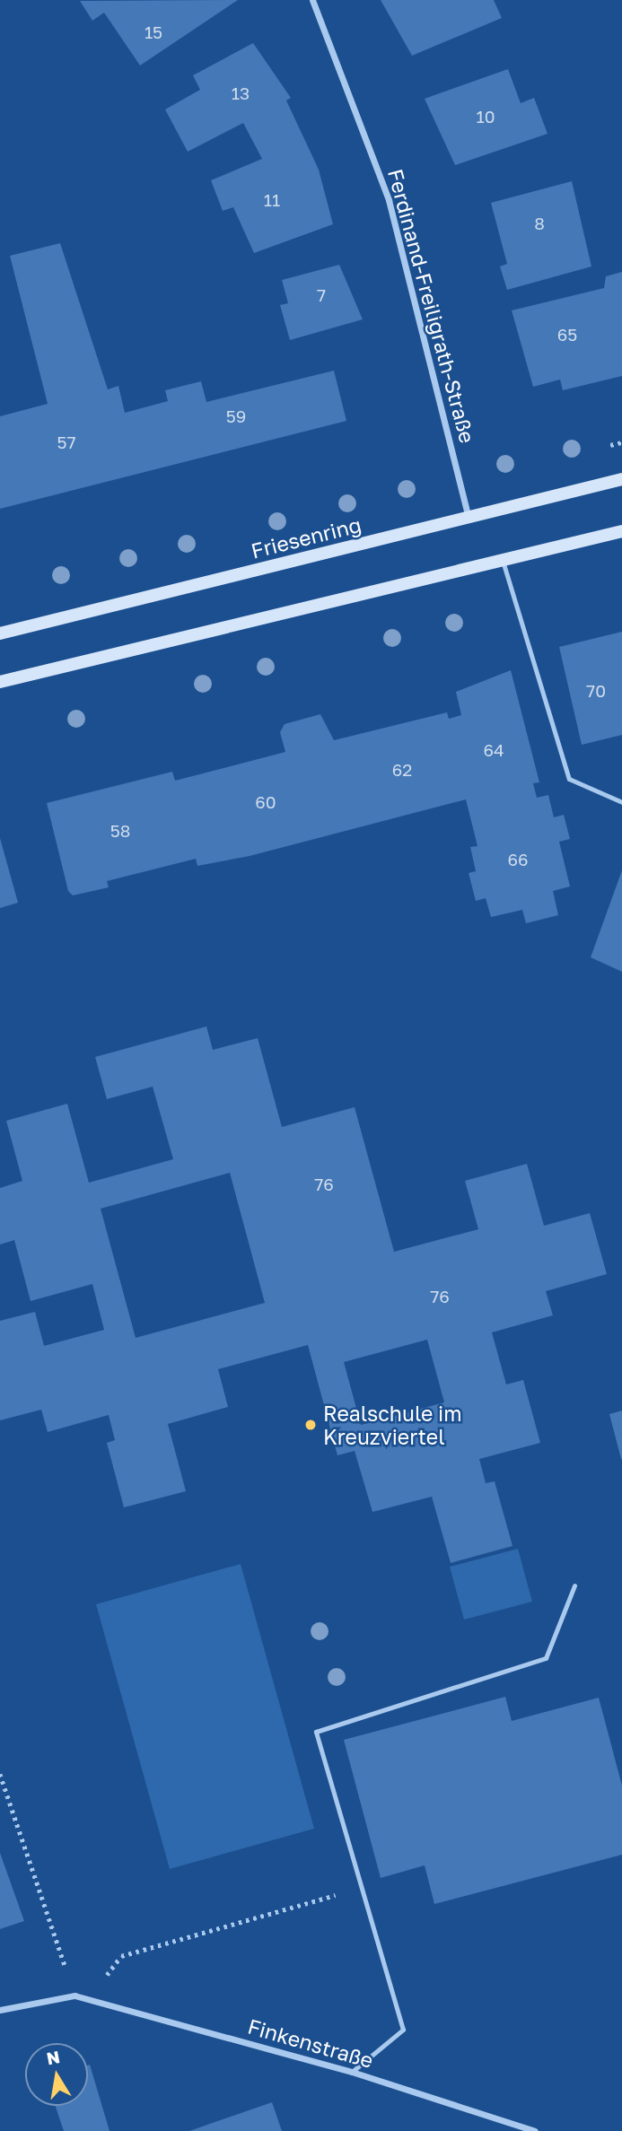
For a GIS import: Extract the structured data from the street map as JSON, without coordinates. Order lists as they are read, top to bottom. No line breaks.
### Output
{"streets":{"main road":["Friesenring"],"street":["Ferdinand-Freiligrath-Straße","Finkenstraße"]},"crossings":[["Ferdinand-Freiligrath-Straße","Friesenring"]],"places":["Realschule im Kreuzviertel"],"house_numbers":["15","13","10","11","8","7","65","59","57","70","64","62","60","58","66","76","76"],"north":"top"}
